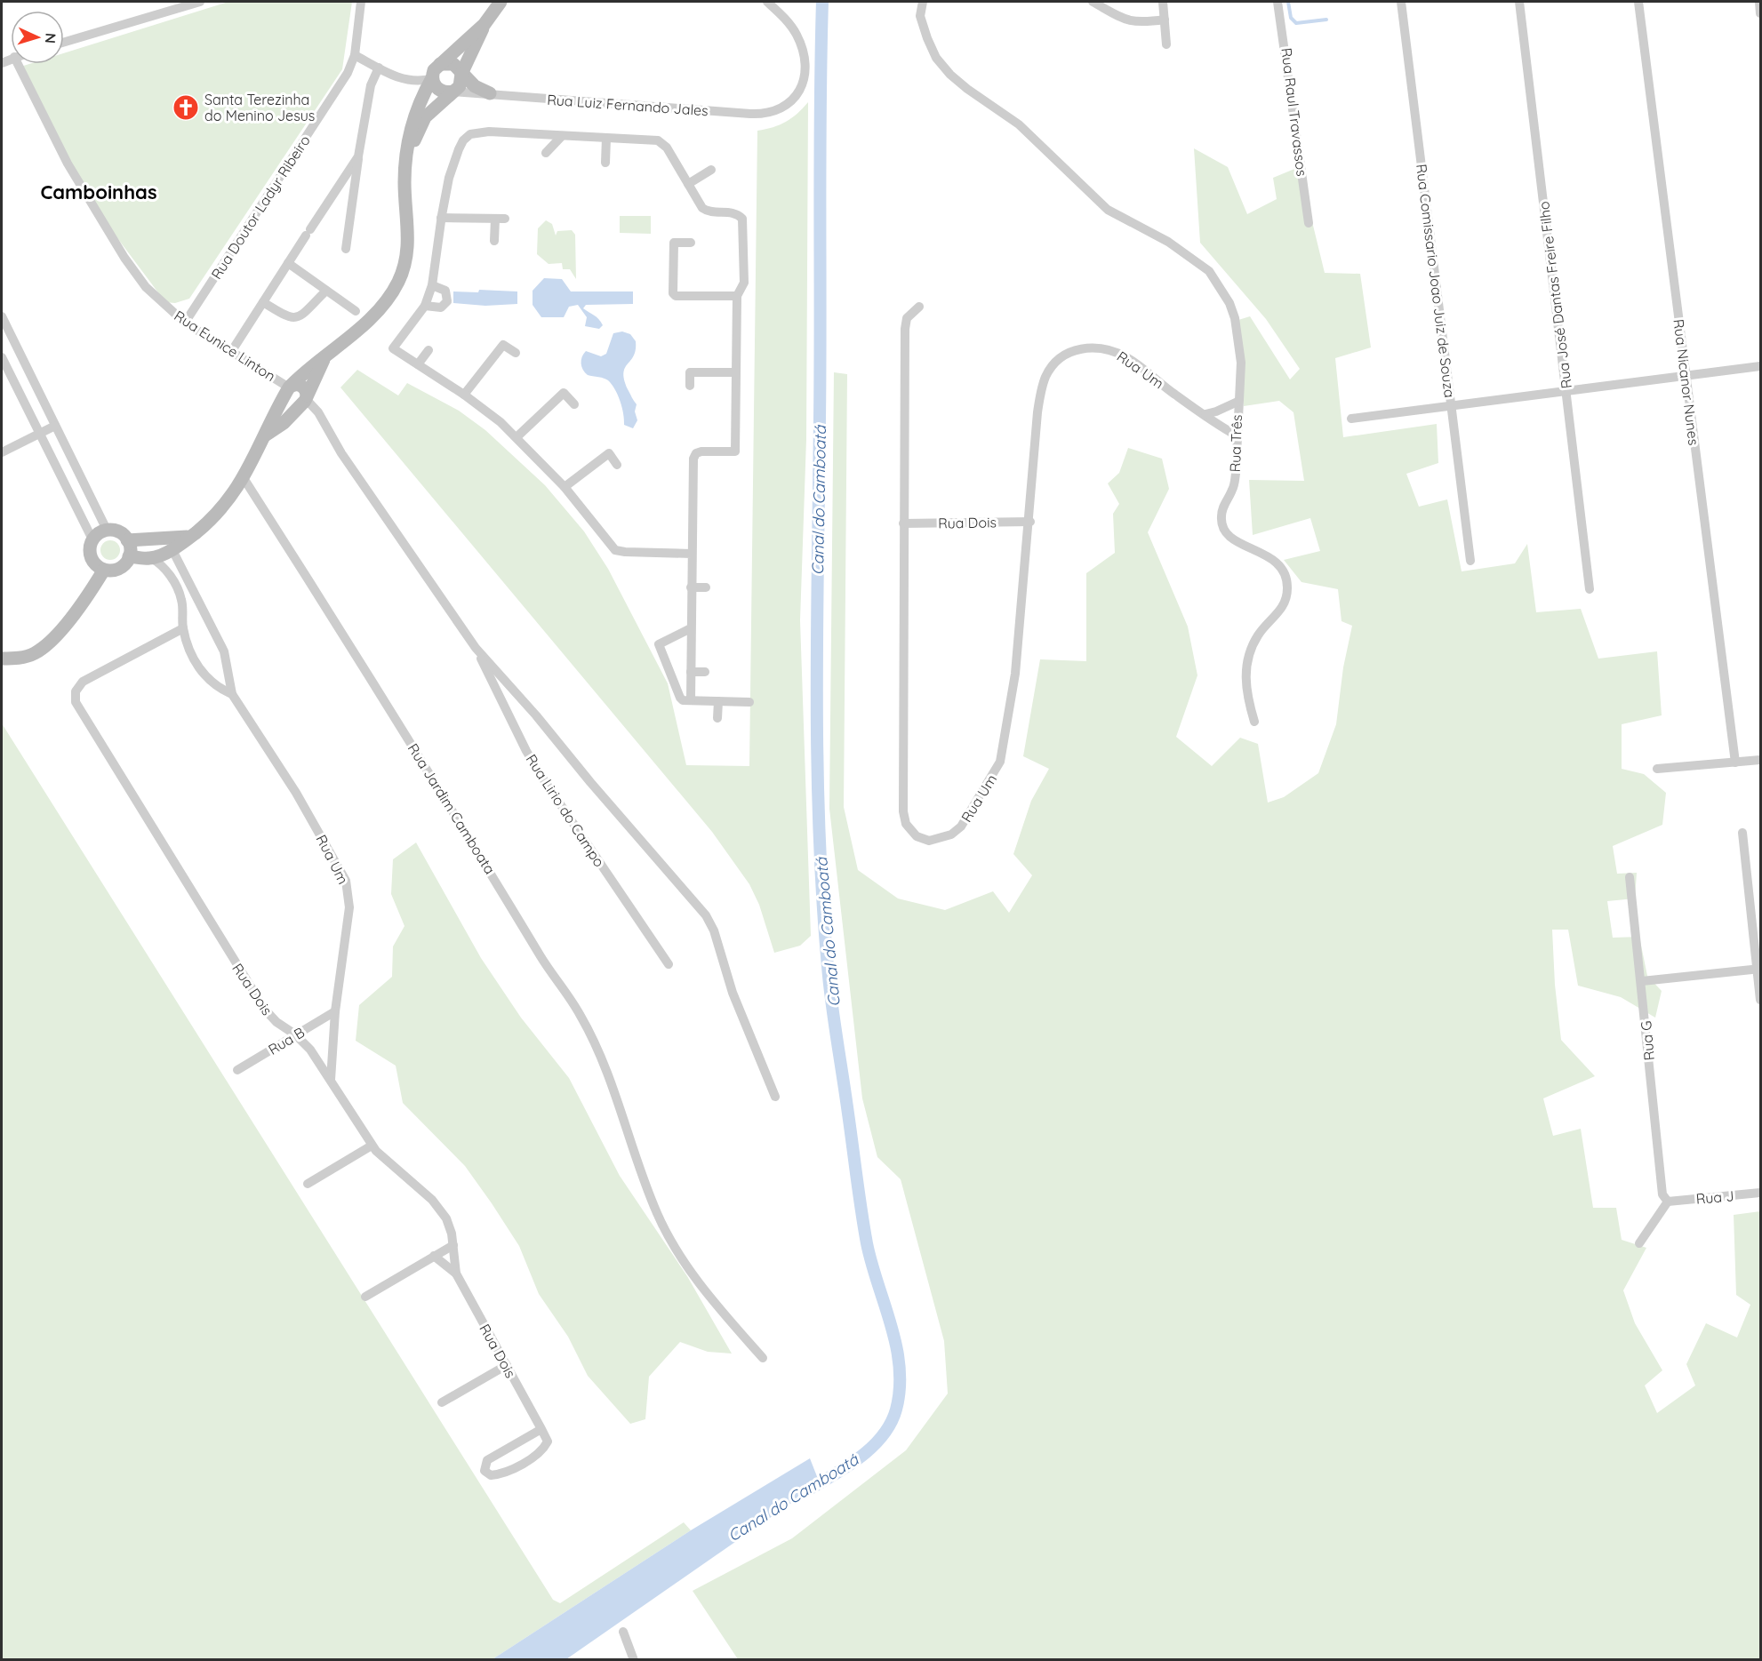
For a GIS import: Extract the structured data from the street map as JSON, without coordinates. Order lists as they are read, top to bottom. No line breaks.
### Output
{"streets":{"street":["Rua Luiz Fernando Jales","Rua Raul Travassos","Rua Doutor Ladyr Ribeiro","Rua Comissario Joao Juiz de Souza","Rua José Dantas Freire Filho","Rua Eunice Linton","Rua Um","Rua Nicanor Nunes","Rua Três","Rua Dois","Rua Jardim Camboata","Rua Lirio do Campo","Rua B","Rua G","Rua J"]},"crossings":[["Rua Doutor Ladyr Ribeiro","Rua Eunice Linton"],["Rua Um","Rua Três"],["Rua Um","Rua Dois"],["Rua Um","Rua B"],["Rua Dois","Rua B"],["Rua G","Rua J"]],"districts":["Camboinhas"],"water":["Canal do Camboatá"],"places":{"church":["Santa Terezinha do Menino Jesus"]},"north":"right"}
